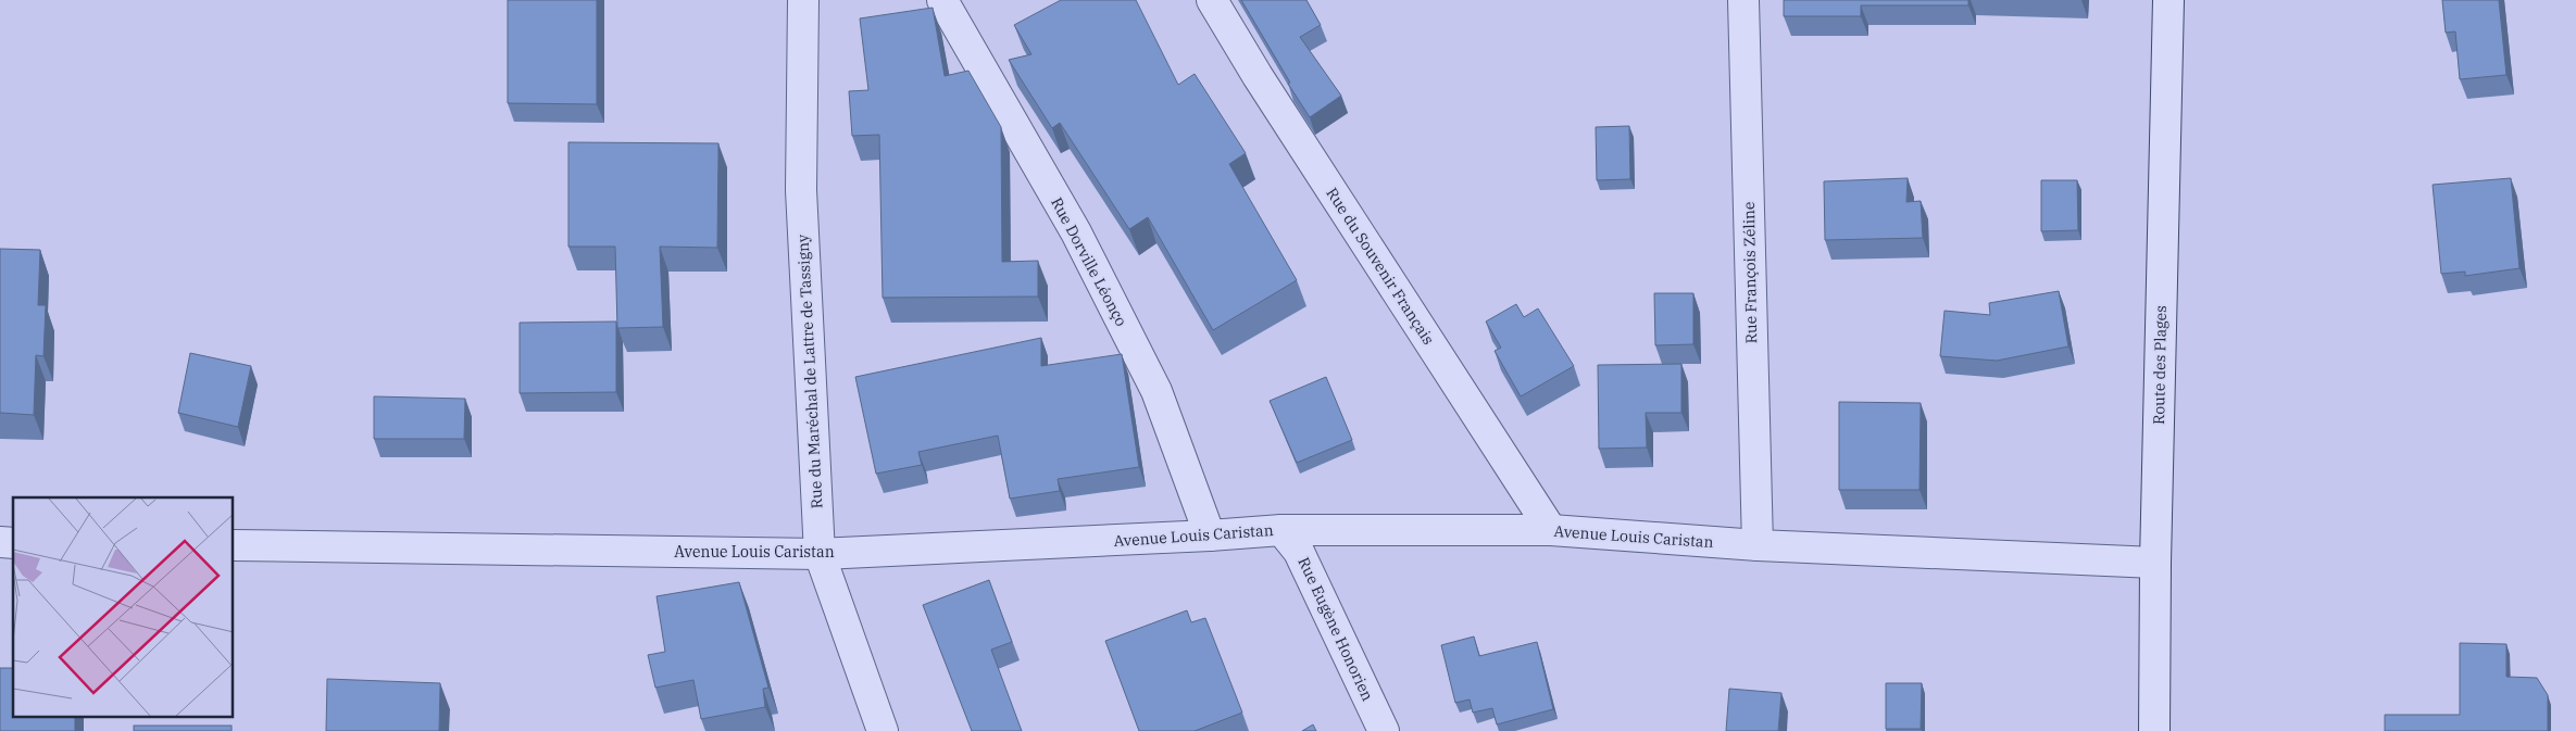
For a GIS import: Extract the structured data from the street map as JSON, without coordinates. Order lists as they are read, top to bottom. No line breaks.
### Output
{"streets":{"street":["Rue Dorville Léonço","Rue du Souvenir Français","Rue François Zéline","Route des Plages","Rue du Maréchal de Lattre de Tassigny","Avenue Louis Caristan","Rue Eugène Honorien"]},"crossings":[["Rue Dorville Léonço","Avenue Louis Caristan"],["Rue du Souvenir Français","Avenue Louis Caristan"],["Rue François Zéline","Avenue Louis Caristan"],["Route des Plages","Avenue Louis Caristan"],["Rue du Maréchal de Lattre de Tassigny","Avenue Louis Caristan"],["Avenue Louis Caristan","Rue Eugène Honorien"]]}
